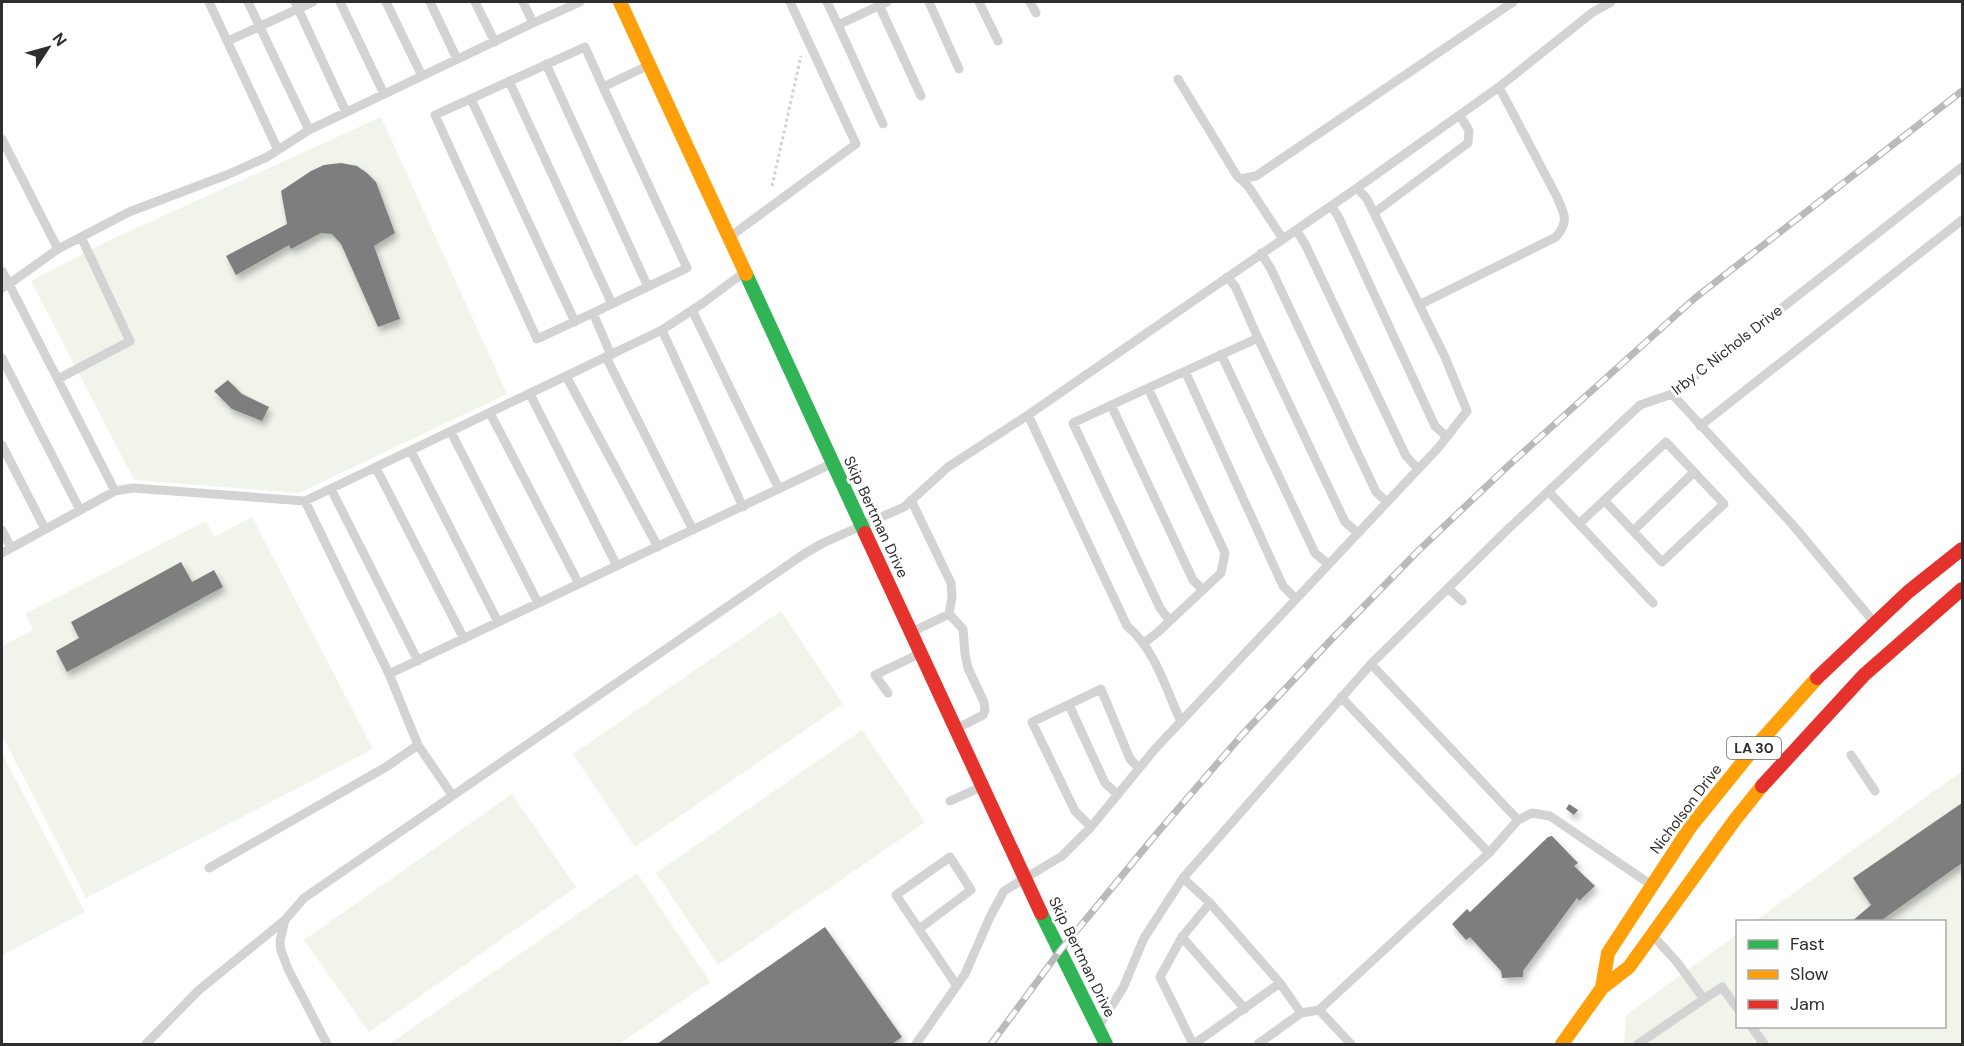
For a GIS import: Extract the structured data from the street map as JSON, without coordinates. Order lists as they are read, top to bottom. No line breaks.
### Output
{"streets":{"main road":["Skip Bertman Drive","LA 30","Nicholson Drive"],"lane":["Irby C Nichols Drive"]},"crossings":[["Irby C Nichols Drive","Skip Bertman Drive"]],"legend":["Fast","Slow","Jam"],"north":"top right"}
